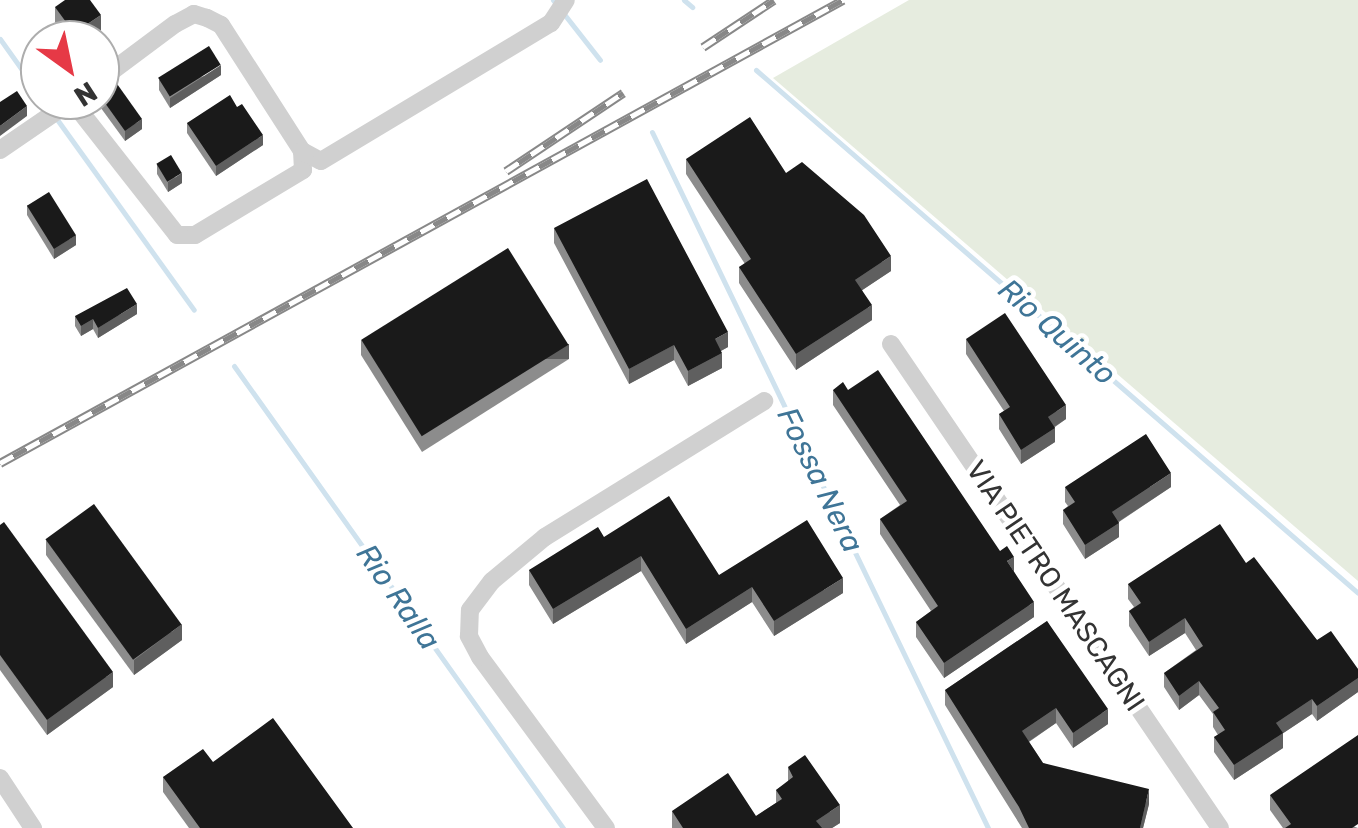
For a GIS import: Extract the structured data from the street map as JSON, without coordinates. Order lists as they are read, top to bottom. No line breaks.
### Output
{"streets":{"street":["VIA PIETRO MASCAGNI"]},"water":["Rio Quinto","Fossa Nera","Rio Ralla"],"north":"bottom right"}
